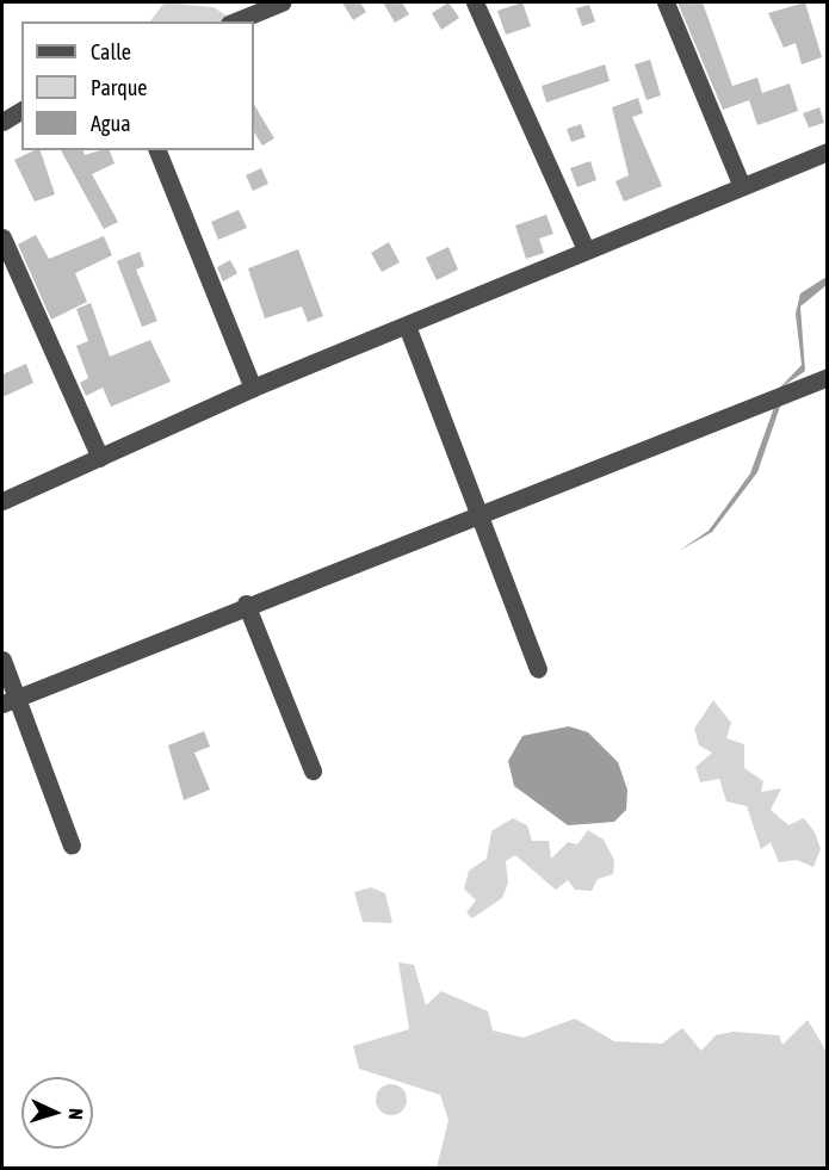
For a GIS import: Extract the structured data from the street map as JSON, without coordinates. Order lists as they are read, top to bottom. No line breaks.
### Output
{"legend":["Calle","Parque","Agua"],"north":"right"}
